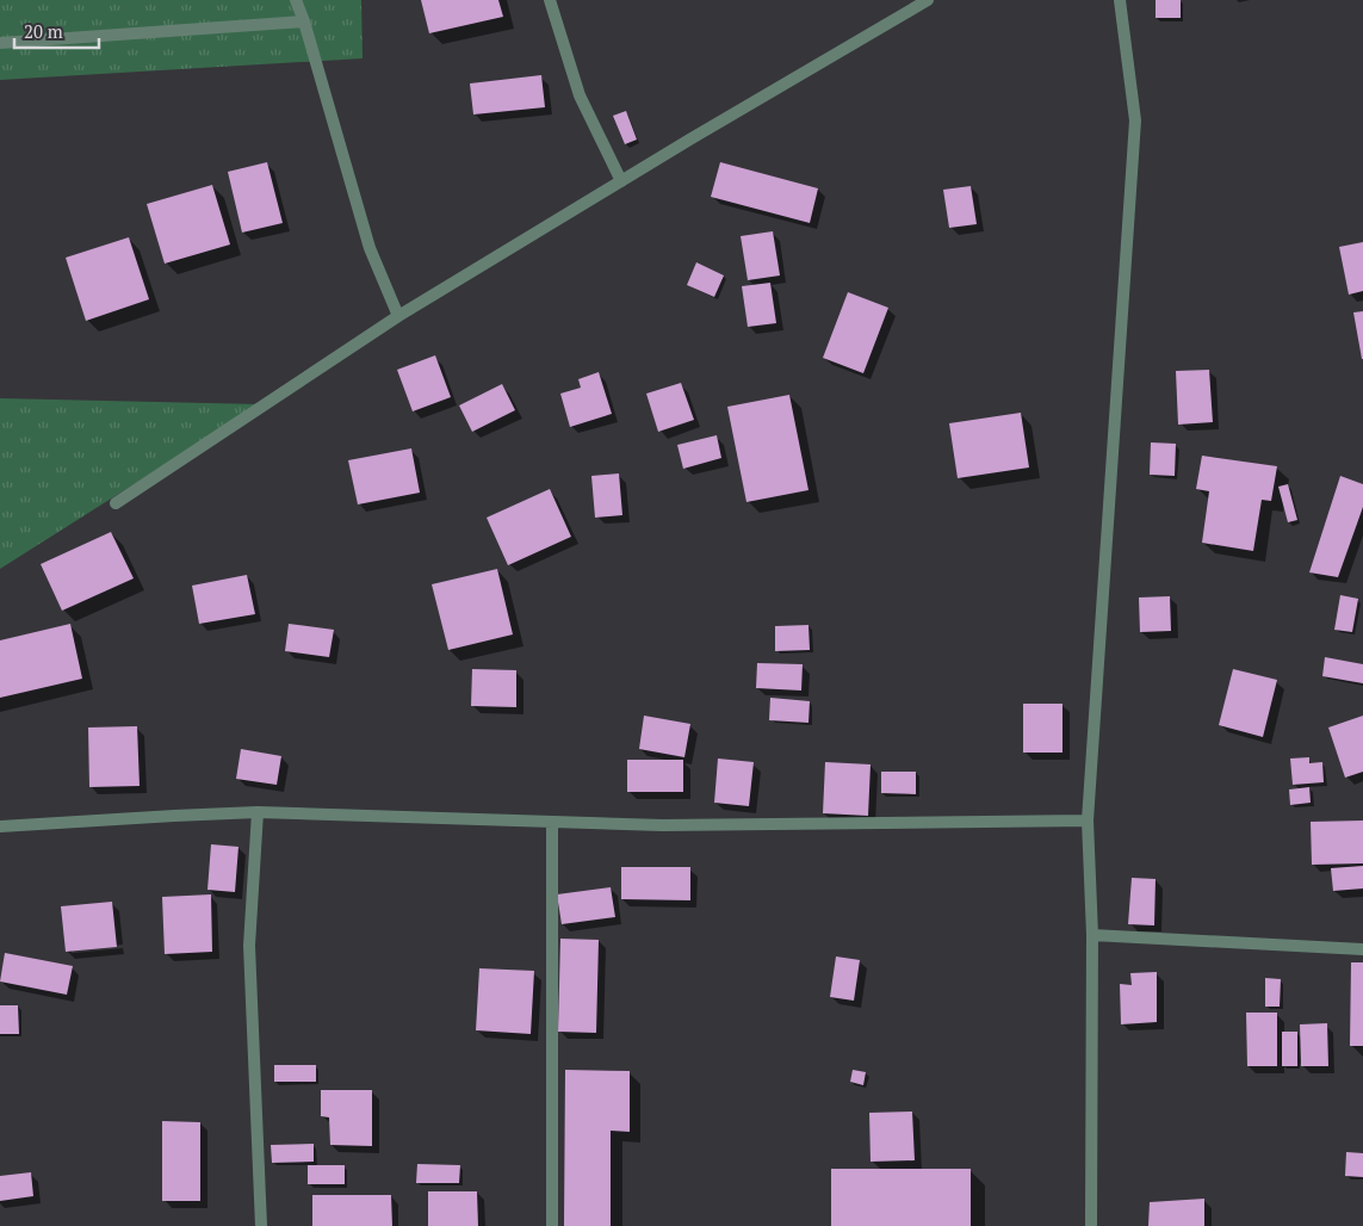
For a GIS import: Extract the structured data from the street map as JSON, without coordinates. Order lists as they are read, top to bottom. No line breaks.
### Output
{"scale_bar":"20 m"}
